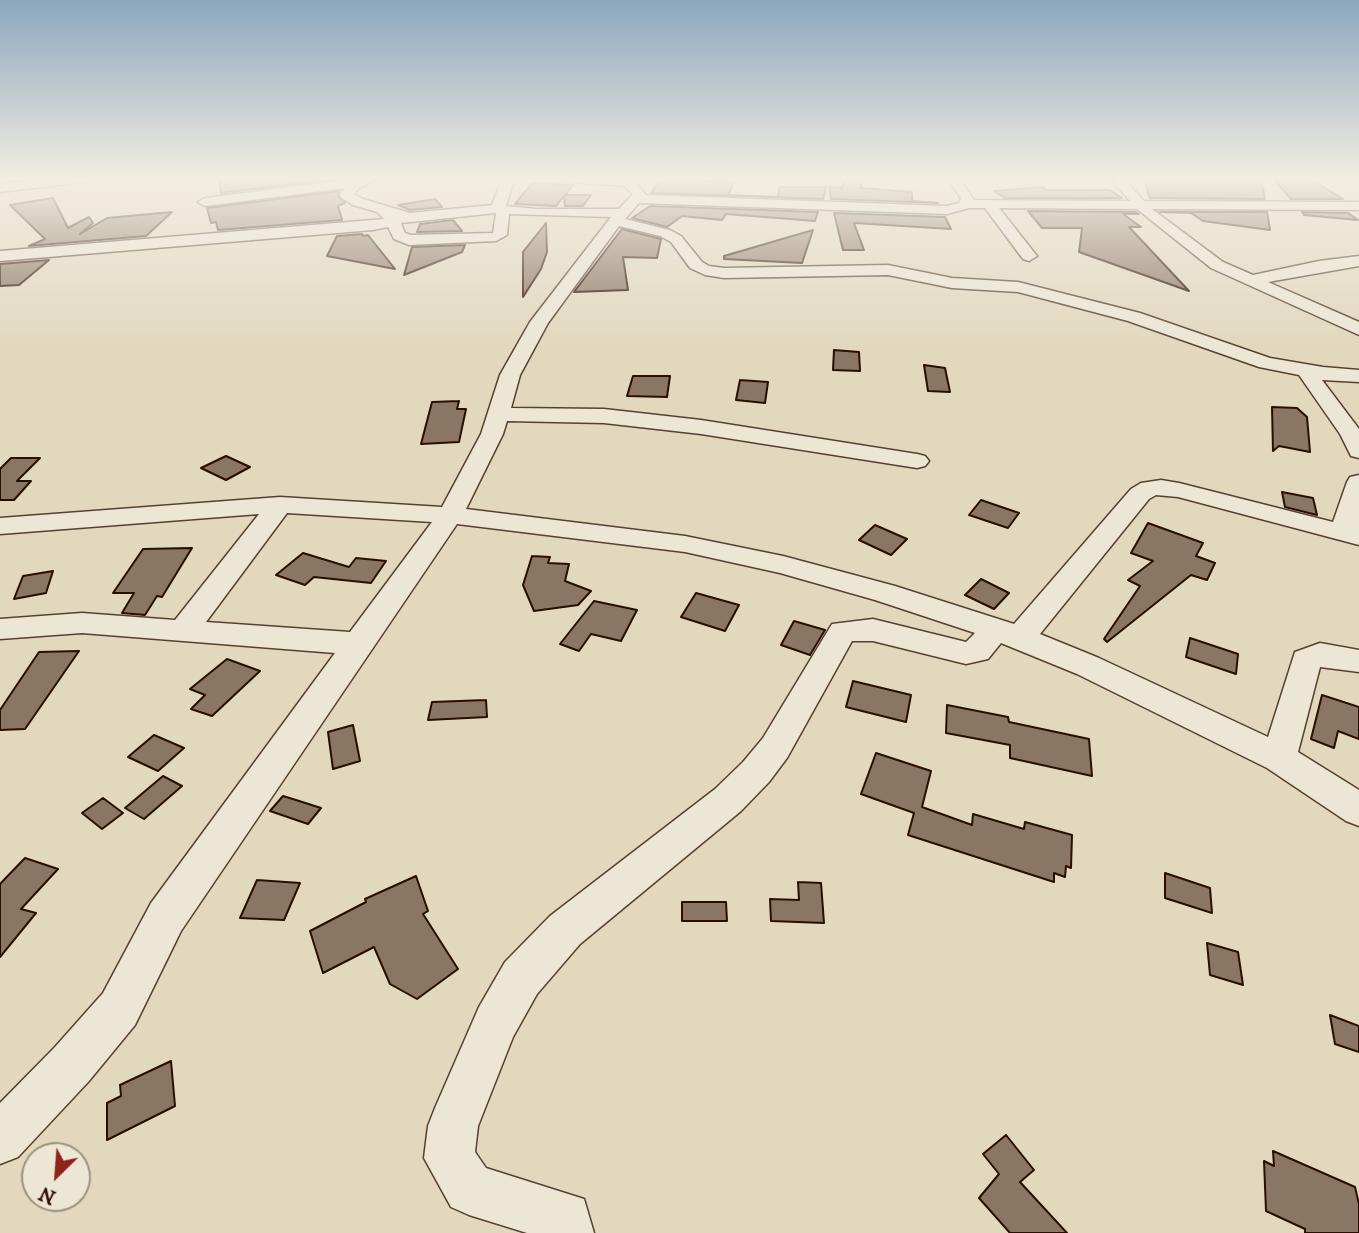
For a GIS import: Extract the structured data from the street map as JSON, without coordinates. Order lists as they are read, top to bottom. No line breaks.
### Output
{"north":"bottom left"}
